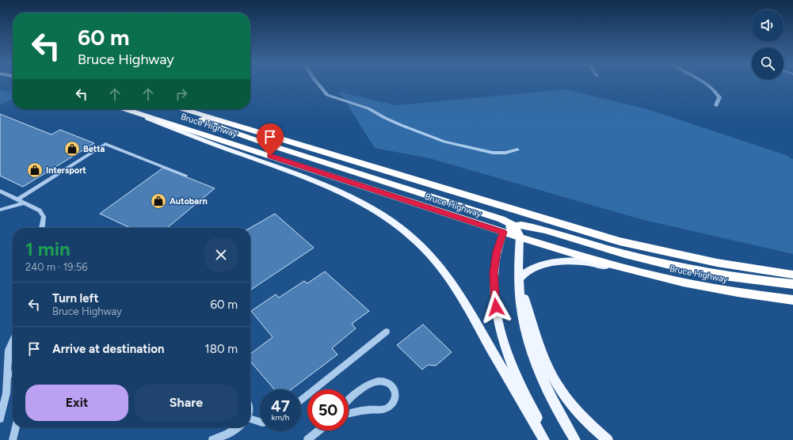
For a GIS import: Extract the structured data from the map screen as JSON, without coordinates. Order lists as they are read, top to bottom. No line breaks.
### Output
{"streets":{"highway":["Bruce Highway"]},"places":{"shop":["Betta","Intersport","Autobarn"]},"page":{"turn":["60 m","Bruce Highway"],"heading":["1 min","240 m · 19:56"],"list":[{"name":"Turn left","note":"Bruce Highway","value":"60 m"},{"name":"Arrive at destination","value":"180 m"}],"buttons":["Exit","Share"],"speed":"47 km/h","limit":"50"}}
